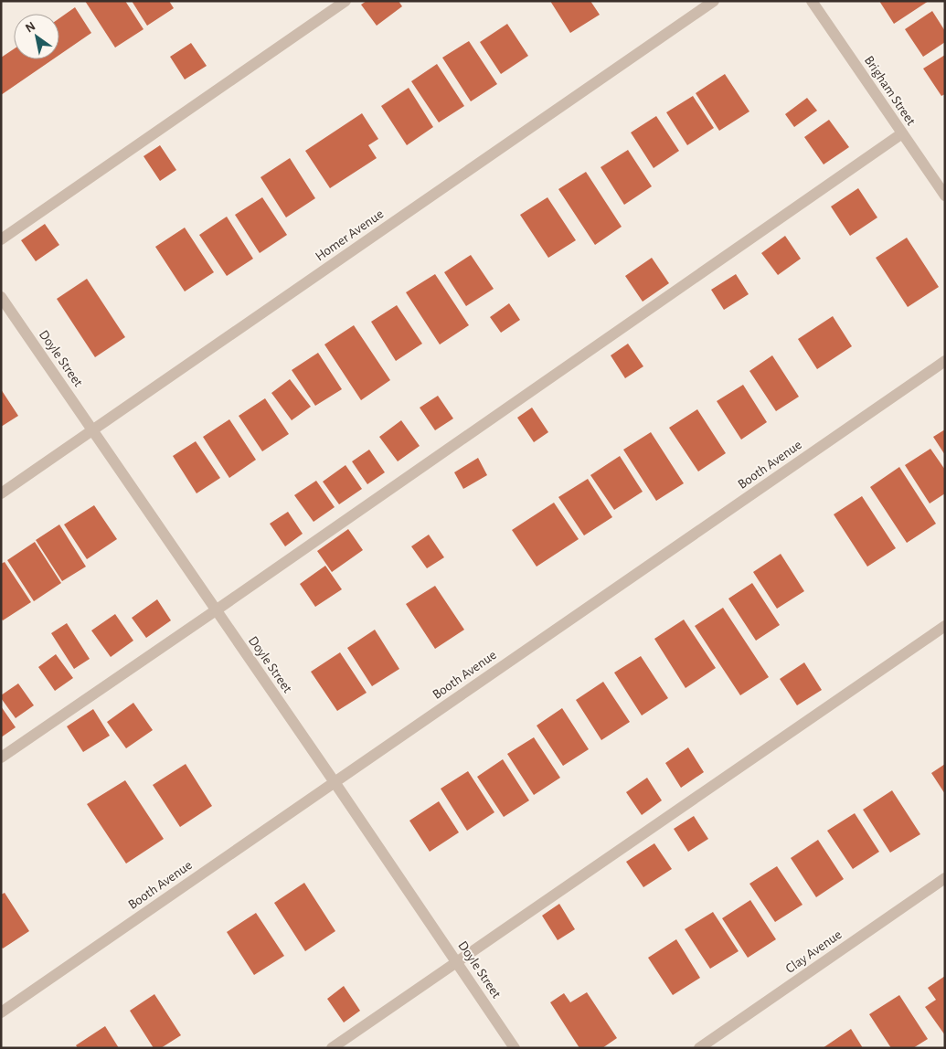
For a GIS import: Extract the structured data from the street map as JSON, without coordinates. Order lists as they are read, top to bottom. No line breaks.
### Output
{"streets":{"street":["Brigham Street","Homer Avenue","Doyle Street","Booth Avenue","Clay Avenue"]},"crossings":[["Homer Avenue","Doyle Street"],["Doyle Street","Booth Avenue"]],"north":"top left"}
